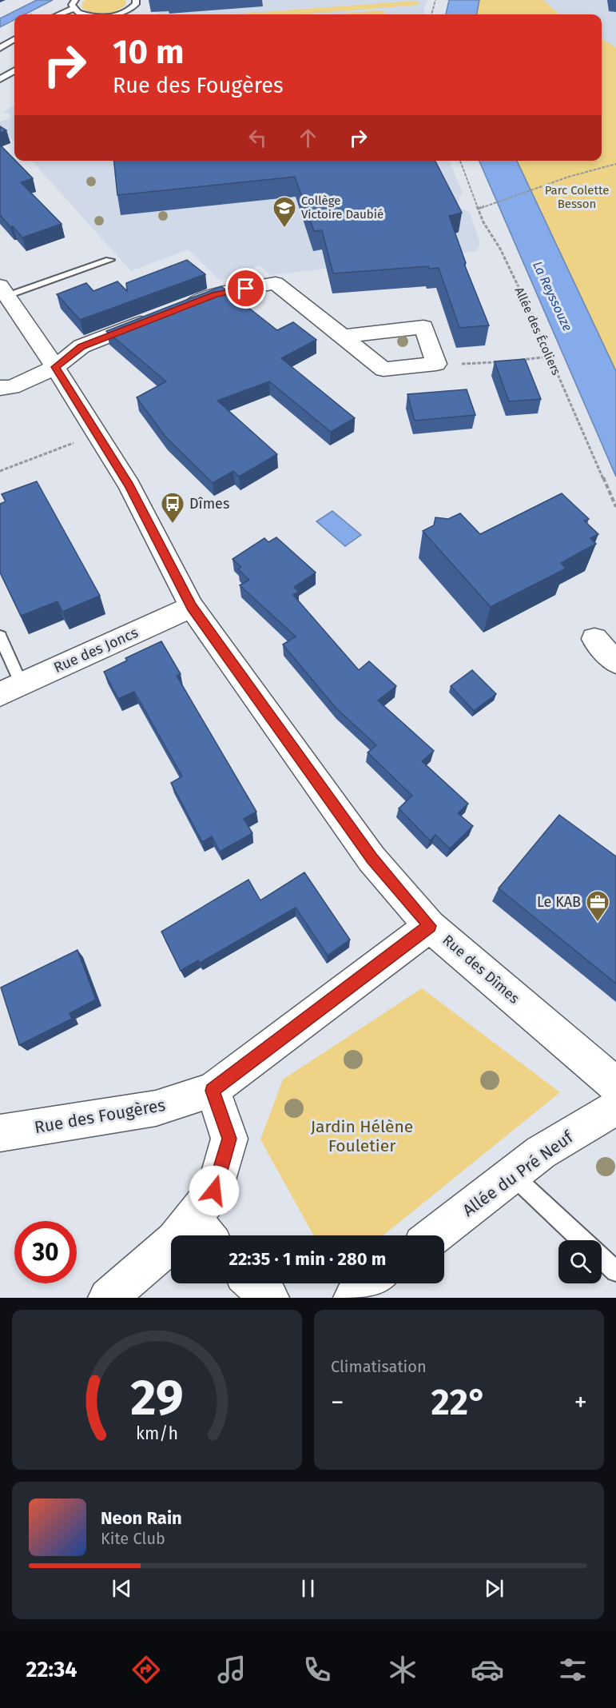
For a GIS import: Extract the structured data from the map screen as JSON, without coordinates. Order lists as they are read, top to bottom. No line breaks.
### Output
{"streets":{"street":["Rue des Joncs","Rue des Dîmes","Rue des Fougères","Allée du Pré Neuf"],"path":["Allée des Écoliers"]},"crossings":[["Rue des Joncs","Rue des Dîmes"],["Rue des Dîmes","Rue des Fougères"]],"water":["La Reyssouze"],"parks":["Parc Colette Besson","Jardin Hélène Fouletier"],"places":{"school or university":["Collège Victoire Daubié"],"bus stop":["Dîmes"],"office":["Le KAB"]},"page":{"turn":["10 m","Rue des Fougères"],"limit":"30","trip":"22:35 · 1 min · 280 m","tile":"Climatisation","heat":["−","22°","+"],"song":["Neon Rain","Kite Club"],"tabs":"22:34","gauge":["29","km/h"]}}
